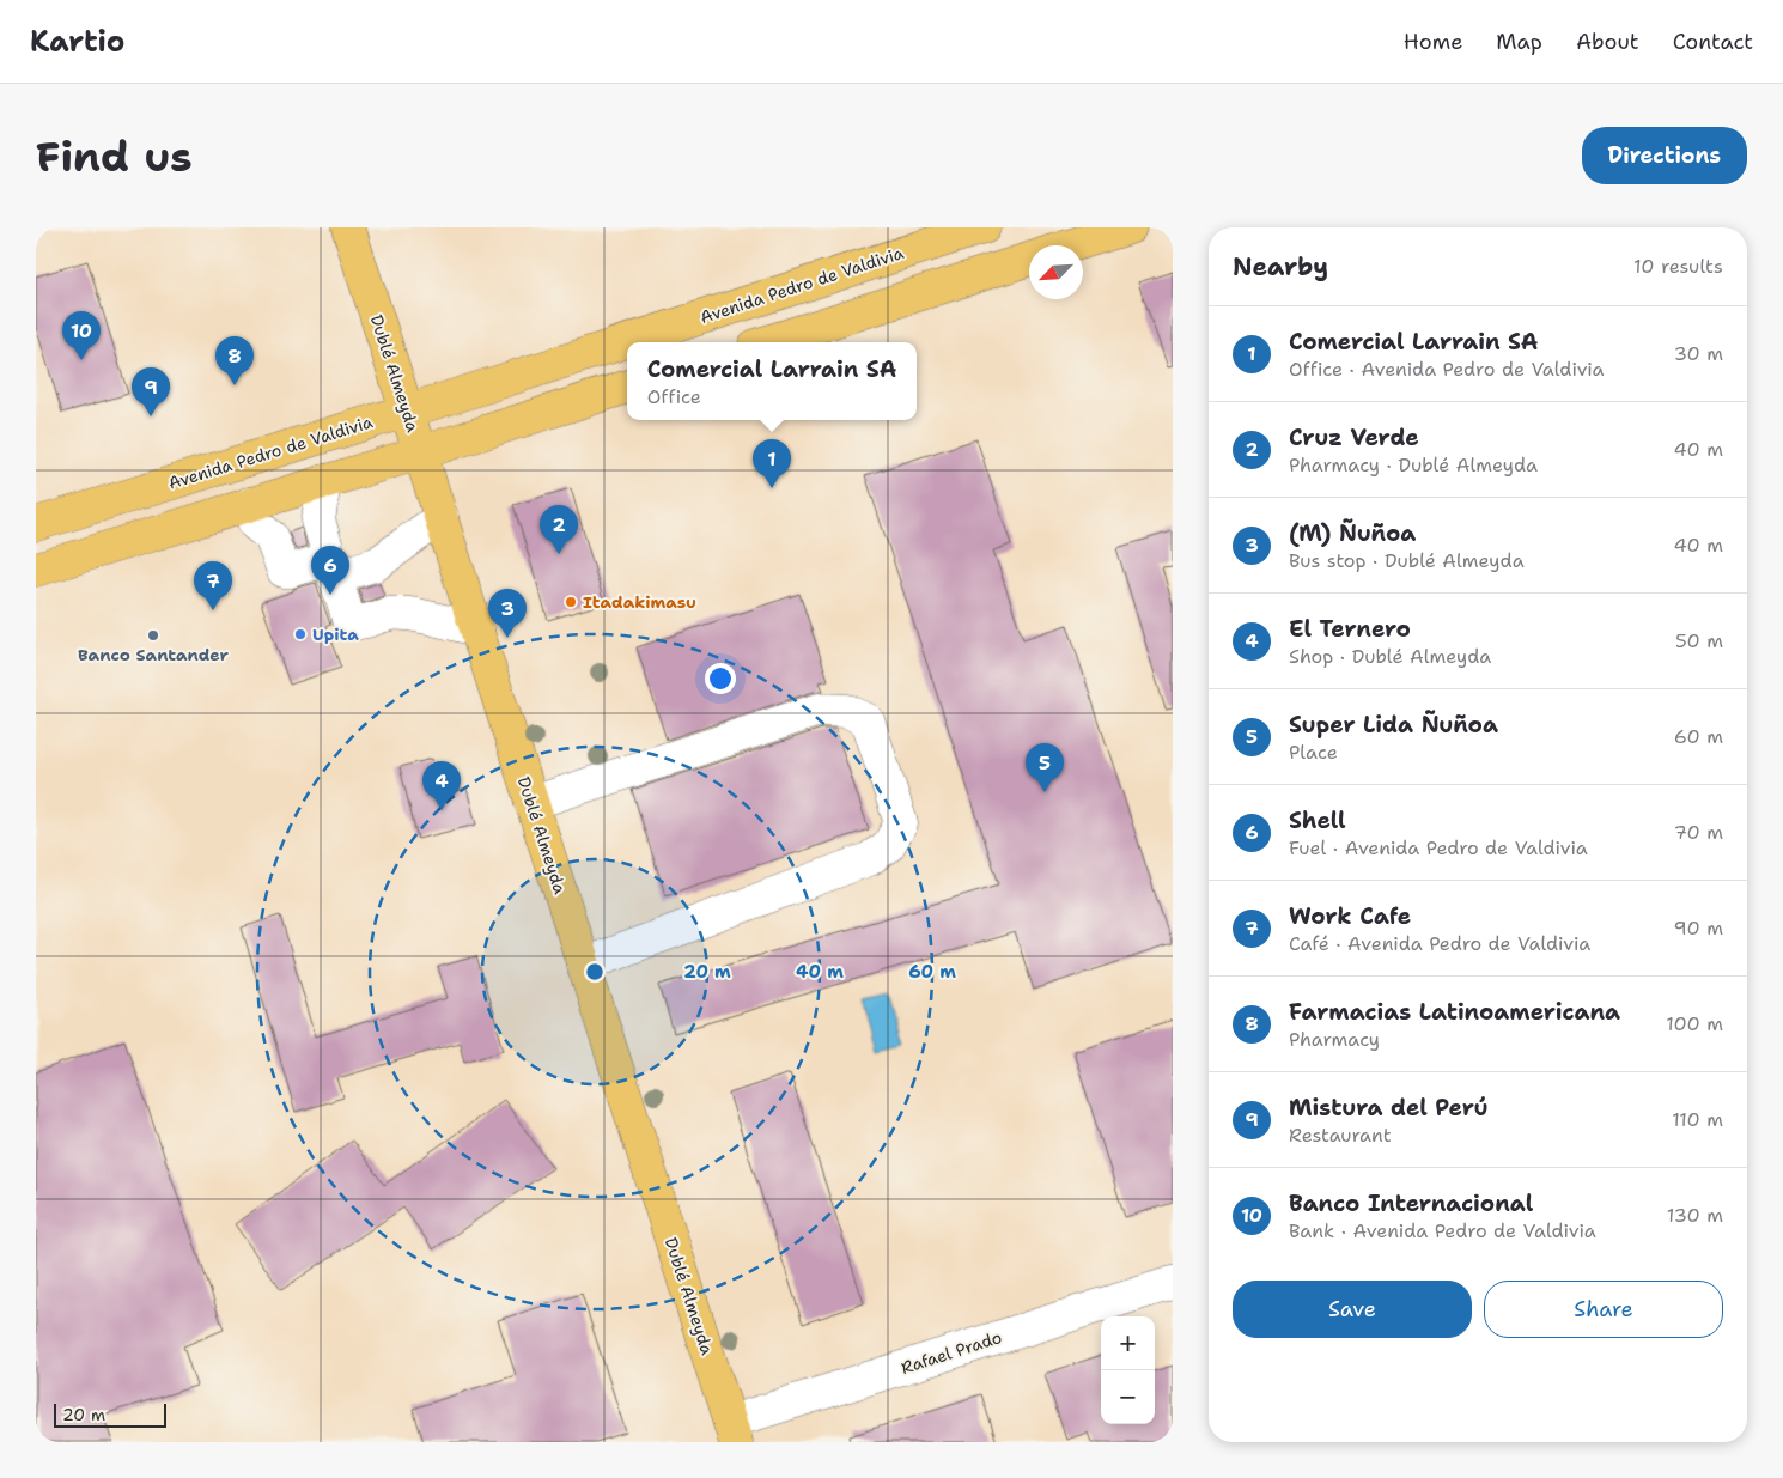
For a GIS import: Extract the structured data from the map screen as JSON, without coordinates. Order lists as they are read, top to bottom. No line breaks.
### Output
{"streets":{"main road":["Avenida Pedro de Valdivia","Dublé Almeyda"],"street":["Rafael Prado"]},"crossings":[["Avenida Pedro de Valdivia","Dublé Almeyda"],["Dublé Almeyda","Rafael Prado"]],"places":["Itadakimasu","Upita","Banco Santander"],"scale_bar":"20 m","north":"bottom left","page":{"header":"Kartio","nav":["Home","Map","About","Contact"],"buttons":["Directions",["Save","Share"]],"title":"Find us","heading":["Nearby","10 results"],"list":[{"mark":"1","name":"Comercial Larrain SA","note":"Office · Avenida Pedro de Valdivia","value":"30 m"},{"mark":"2","name":"Cruz Verde","note":"Pharmacy · Dublé Almeyda","value":"40 m"},{"mark":"3","name":"(M) Ñuñoa","note":"Bus stop · Dublé Almeyda","value":"40 m"},{"mark":"4","name":"El Ternero","note":"Shop · Dublé Almeyda","value":"50 m"},{"mark":"5","name":"Super Lida Ñuñoa","note":"Place","value":"60 m"},{"mark":"6","name":"Shell","note":"Fuel · Avenida Pedro de Valdivia","value":"70 m"},{"mark":"7","name":"Work Cafe","note":"Café · Avenida Pedro de Valdivia","value":"90 m"},{"mark":"8","name":"Farmacias Latinoamericana","note":"Pharmacy","value":"100 m"},{"mark":"9","name":"Mistura del Perú","note":"Restaurant","value":"110 m"},{"mark":"10","name":"Banco Internacional","note":"Bank · Avenida Pedro de Valdivia","value":"130 m"}],"pins":["10","8","9","1","2","6","7","3","5","4"],"popup":["Comercial Larrain SA","Office"],"map_buttons":["+","−"],"scale":"20 m"},"rings":["20 m","40 m","60 m"]}
